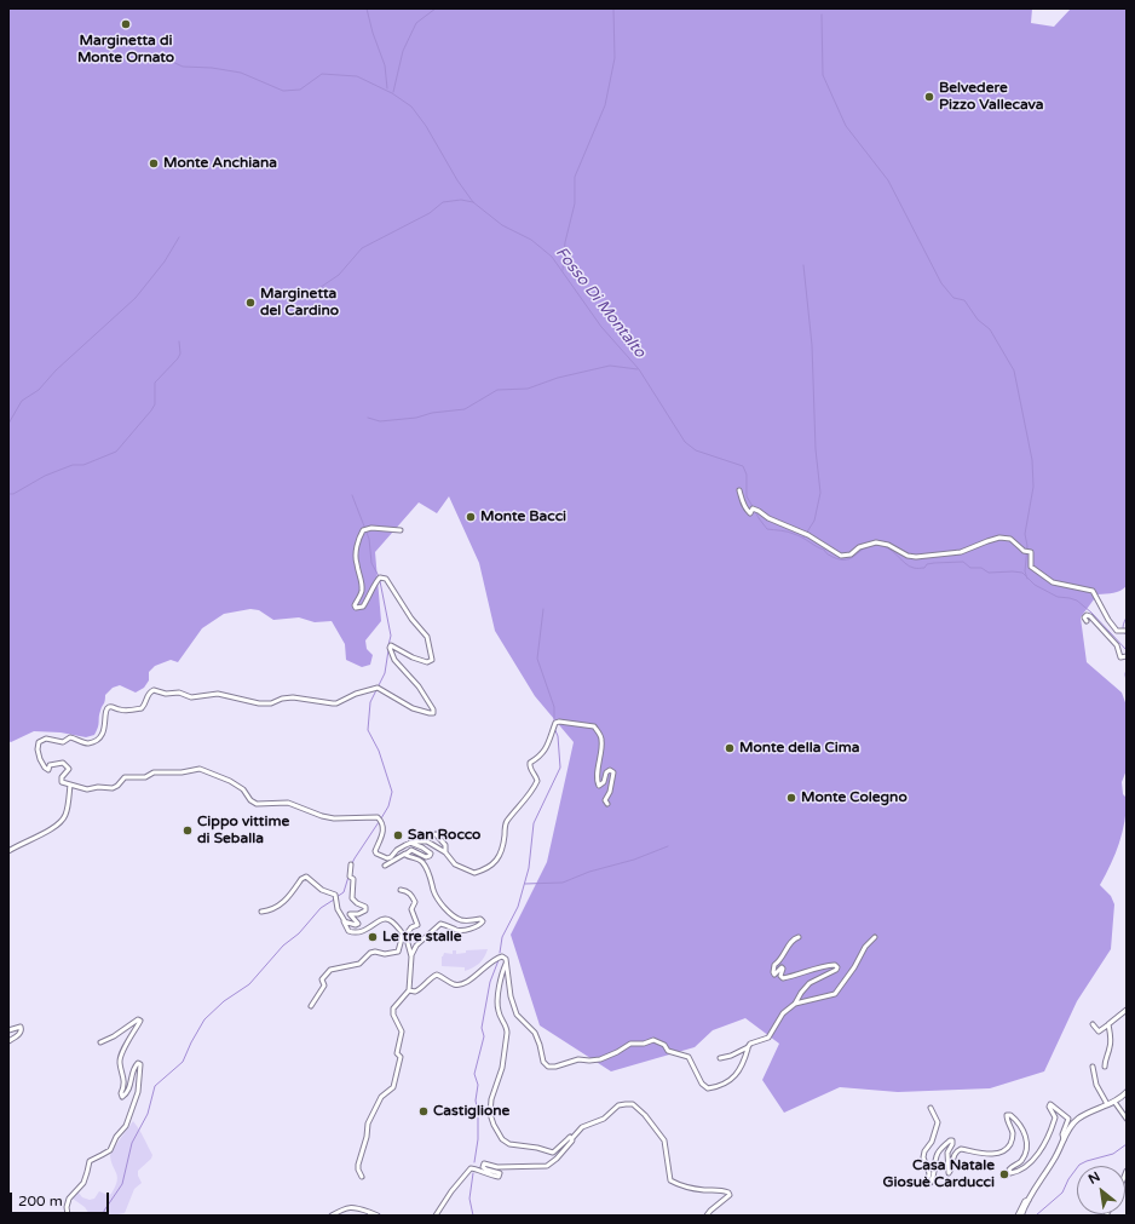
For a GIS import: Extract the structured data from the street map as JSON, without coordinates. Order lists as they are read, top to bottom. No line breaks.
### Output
{"water":["Fosso Di Montalto"],"places":["Marginetta di Monte Ornato","Belvedere Pizzo Vallecava","Monte Anchiana","Marginetta del Cardino","Monte Bacci","Monte della Cima","Monte Colegno","Cippo vittime di Seballa","San Rocco","Le tre stalle","Castiglione","Casa Natale Giosuè Carducci"],"scale_bar":"200 m","north":"top left"}
